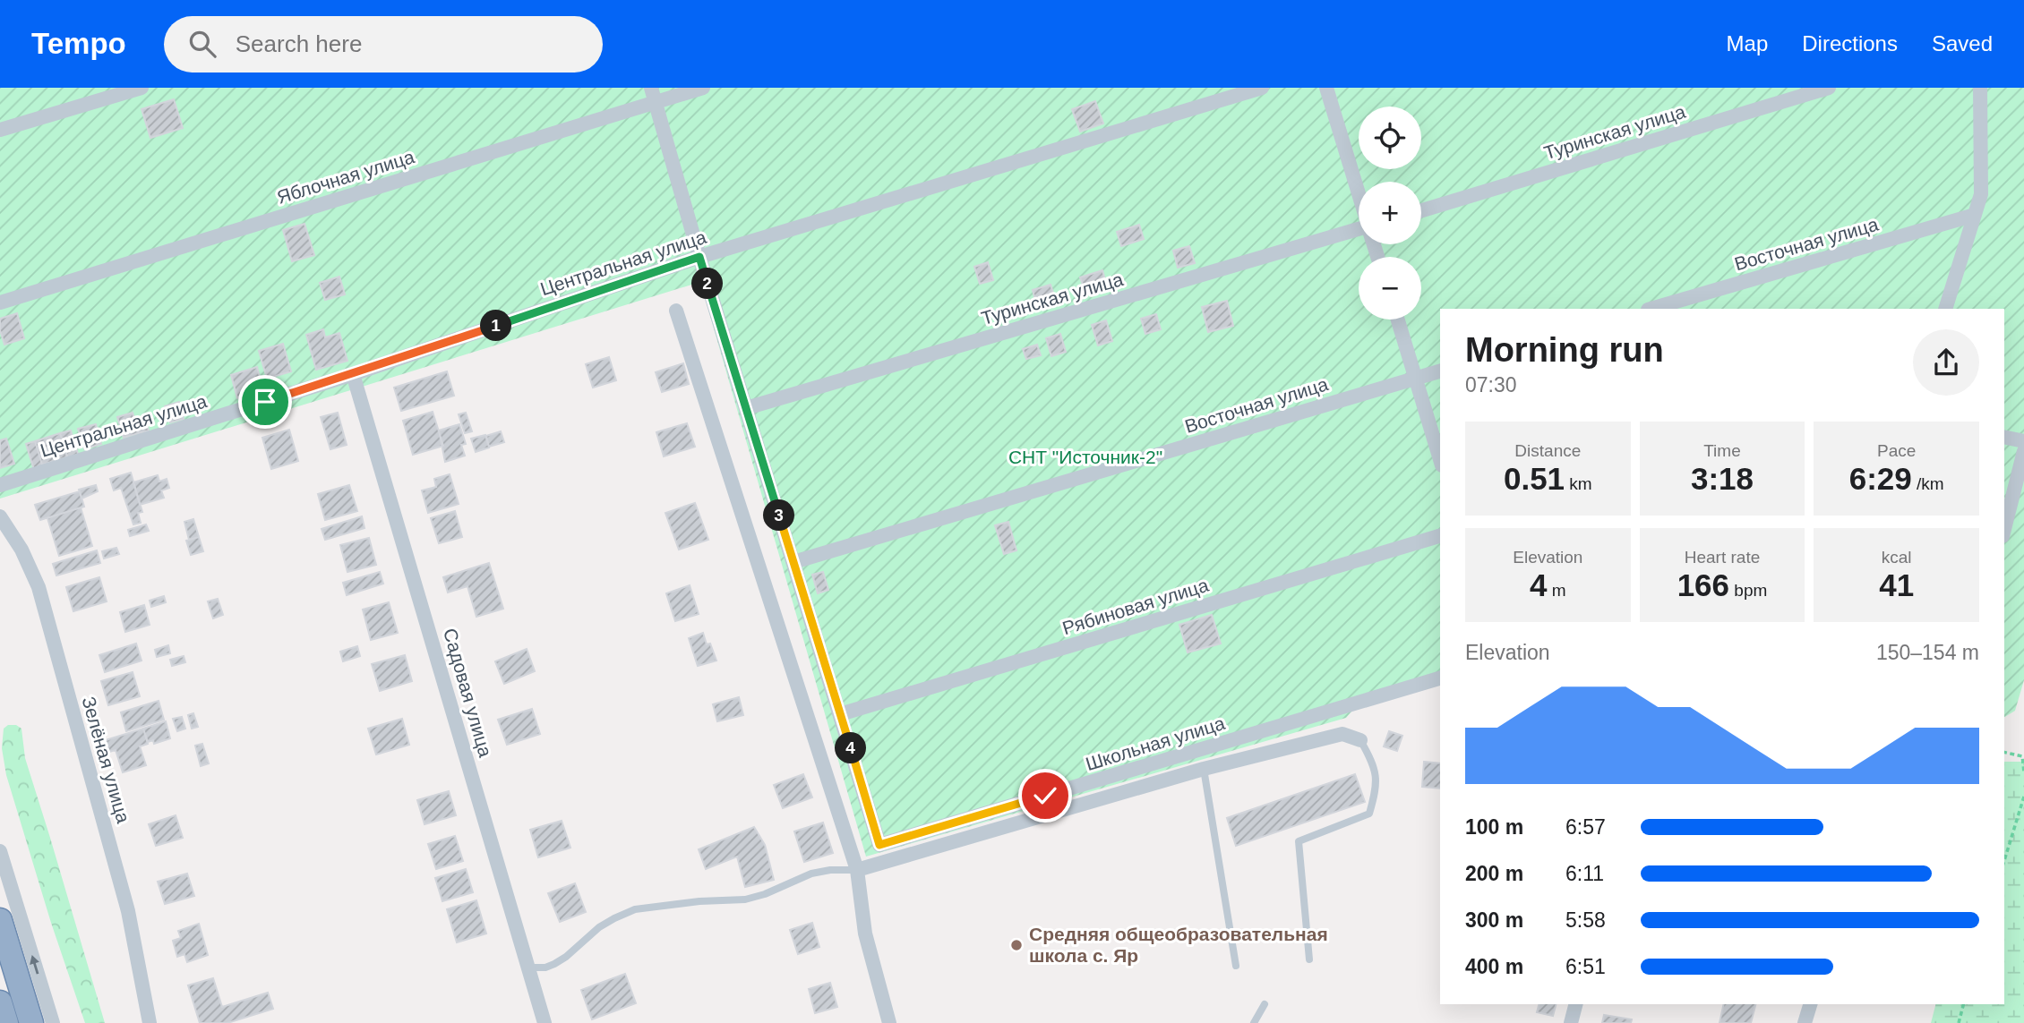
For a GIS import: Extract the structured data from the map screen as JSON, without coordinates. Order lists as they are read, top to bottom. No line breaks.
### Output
{"streets":{"street":["Туринская улица","Яблочная улица","Восточная улица","Центральная улица","Рябиновая улица","Садовая улица","Школьная улица","Зелёная улица"]},"crossings":[["Центральная улица","Садовая улица"],["Рябиновая улица","Школьная улица"]],"parks":["СНТ \"Источник-2\""],"places":["Средняя общеобразовательная школа с. Яр"],"page":{"header":"Tempo","search":"Search here","nav":["Map","Directions","Saved"],"map_buttons":["+","−"],"pins":["2","1","3","4"],"heading":["Morning run","07:30"],"stats":[["Distance","0.51 km"],["Time","3:18"],["Pace","6:29 /km"],["Elevation","4 m"],["Heart rate","166 bpm"],["kcal","41"]],"chart":["Elevation","150–154 m"],"list":[{"name":"100 m","note":"6:57"},{"name":"200 m","note":"6:11"},{"name":"300 m","note":"5:58"},{"name":"400 m","note":"6:51"}]}}
